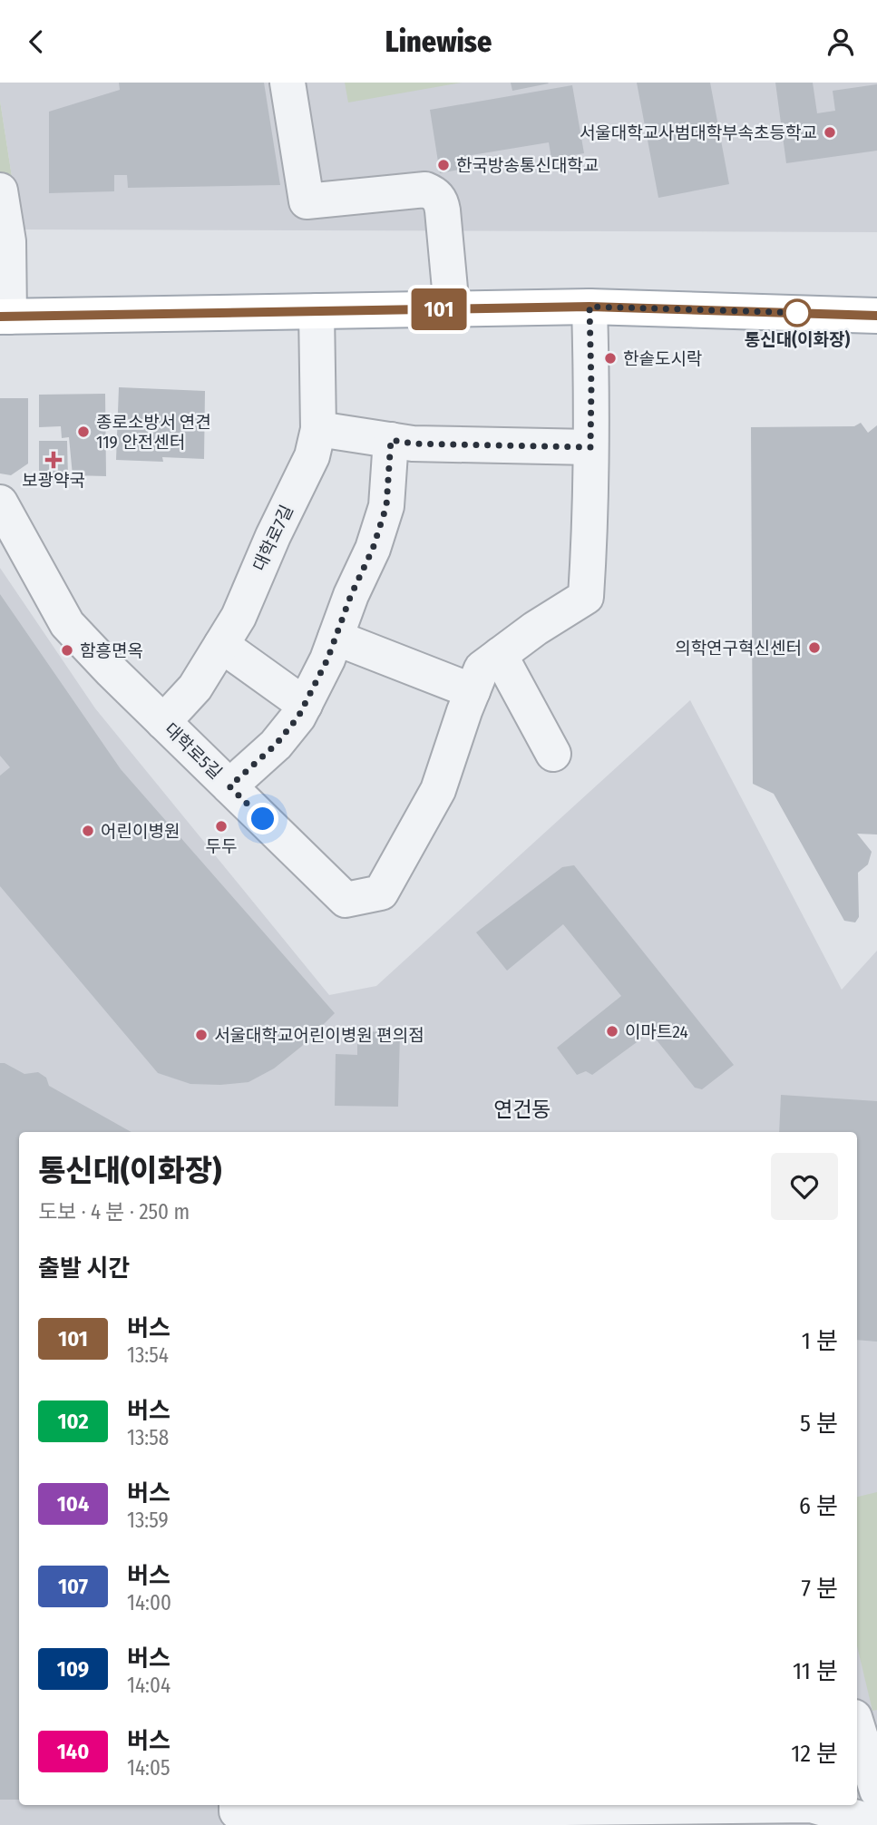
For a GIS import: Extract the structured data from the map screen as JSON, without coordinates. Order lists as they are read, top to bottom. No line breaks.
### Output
{"streets":{"lane":["대학로7길","대학로5길"]},"crossings":[["대학로7길","대학로5길"]],"districts":["연건동"],"places":{"other":["서울대학교사범대학부속초등학교","한국방송통신대학교","통신대(이화장)","한솥도시락","종로소방서 연견 119 안전센터","의학연구혁신센터","함흥면옥","두두","어린이병원","이마트24","서울대학교어린이병원 편의점"],"health":["보광약국"]},"lines":["bus line 101"],"page":{"header":"Linewise","on_map":"101","heading":[["통신대(이화장)","도보 · 4 분 · 250 m"],"출발 시간"],"list":[{"mark":"101","name":"버스","note":"13:54","value":"1 분"},{"mark":"102","name":"버스","note":"13:58","value":"5 분"},{"mark":"104","name":"버스","note":"13:59","value":"6 분"},{"mark":"107","name":"버스","note":"14:00","value":"7 분"},{"mark":"109","name":"버스","note":"14:04","value":"11 분"},{"mark":"140","name":"버스","note":"14:05","value":"12 분"}]}}
